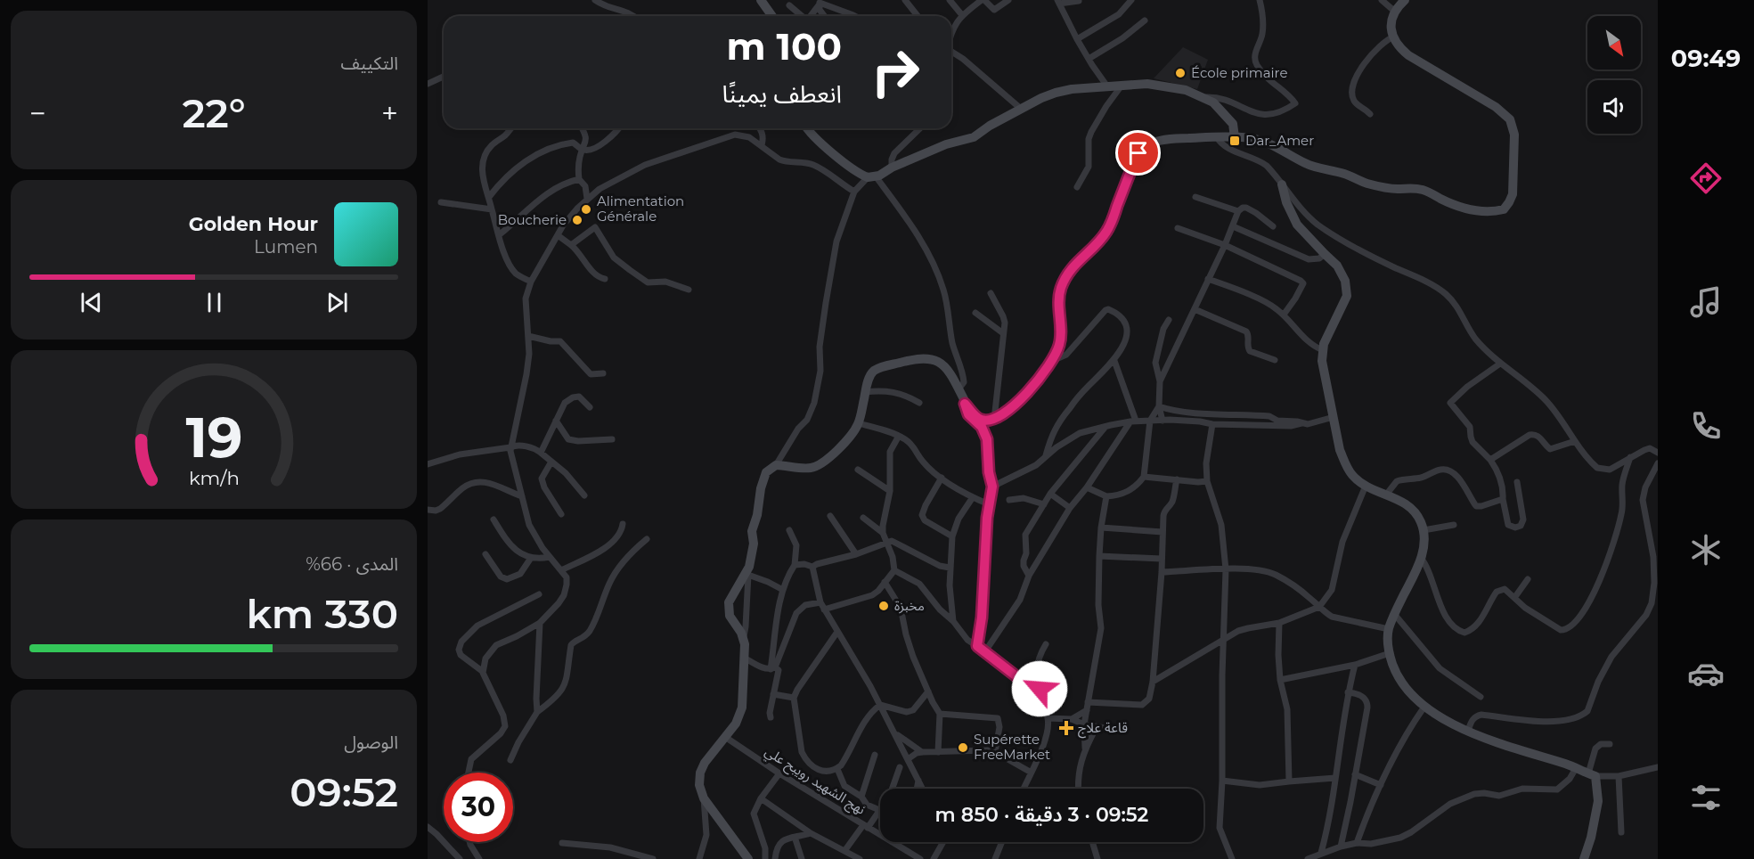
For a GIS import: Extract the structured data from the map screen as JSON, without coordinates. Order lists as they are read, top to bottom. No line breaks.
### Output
{"streets":{"street":["نهج الشهيد رويبح علي"]},"places":{"other":["École primaire","Alimentation Générale","Boucherie","مخبزة","Supérette FreeMarket"],"transit":["Dar_Amer"],"health":["قاعة علاج"]},"north":"bottom right","page":{"tabs":"09:49","tile":["التكييف",["المدى · 66%","330 km"],["الوصول","09:52"]],"turn":["100 m","انعطف يمينًا"],"heat":["−","22°","+"],"song":["Golden Hour","Lumen"],"limit":"30","trip":"09:52 · 3 دقيقة · 850 m","gauge":["19","km/h"]}}
